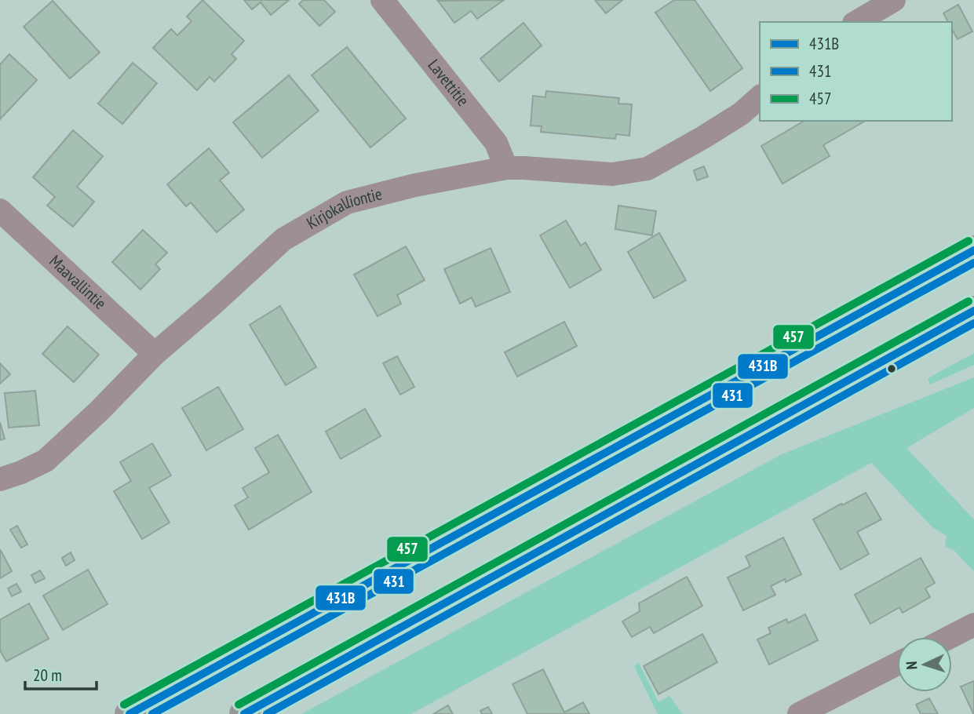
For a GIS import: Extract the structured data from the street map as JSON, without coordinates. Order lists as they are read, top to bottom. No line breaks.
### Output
{"streets":{"street":["Lavettitie","Kirjokalliontie","Maavallintie"]},"crossings":[["Lavettitie","Kirjokalliontie"],["Kirjokalliontie","Maavallintie"]],"lines":["transit line 457","transit line 431B","transit line 431"],"legend":["431B","431","457"],"scale_bar":"20 m","north":"left"}
